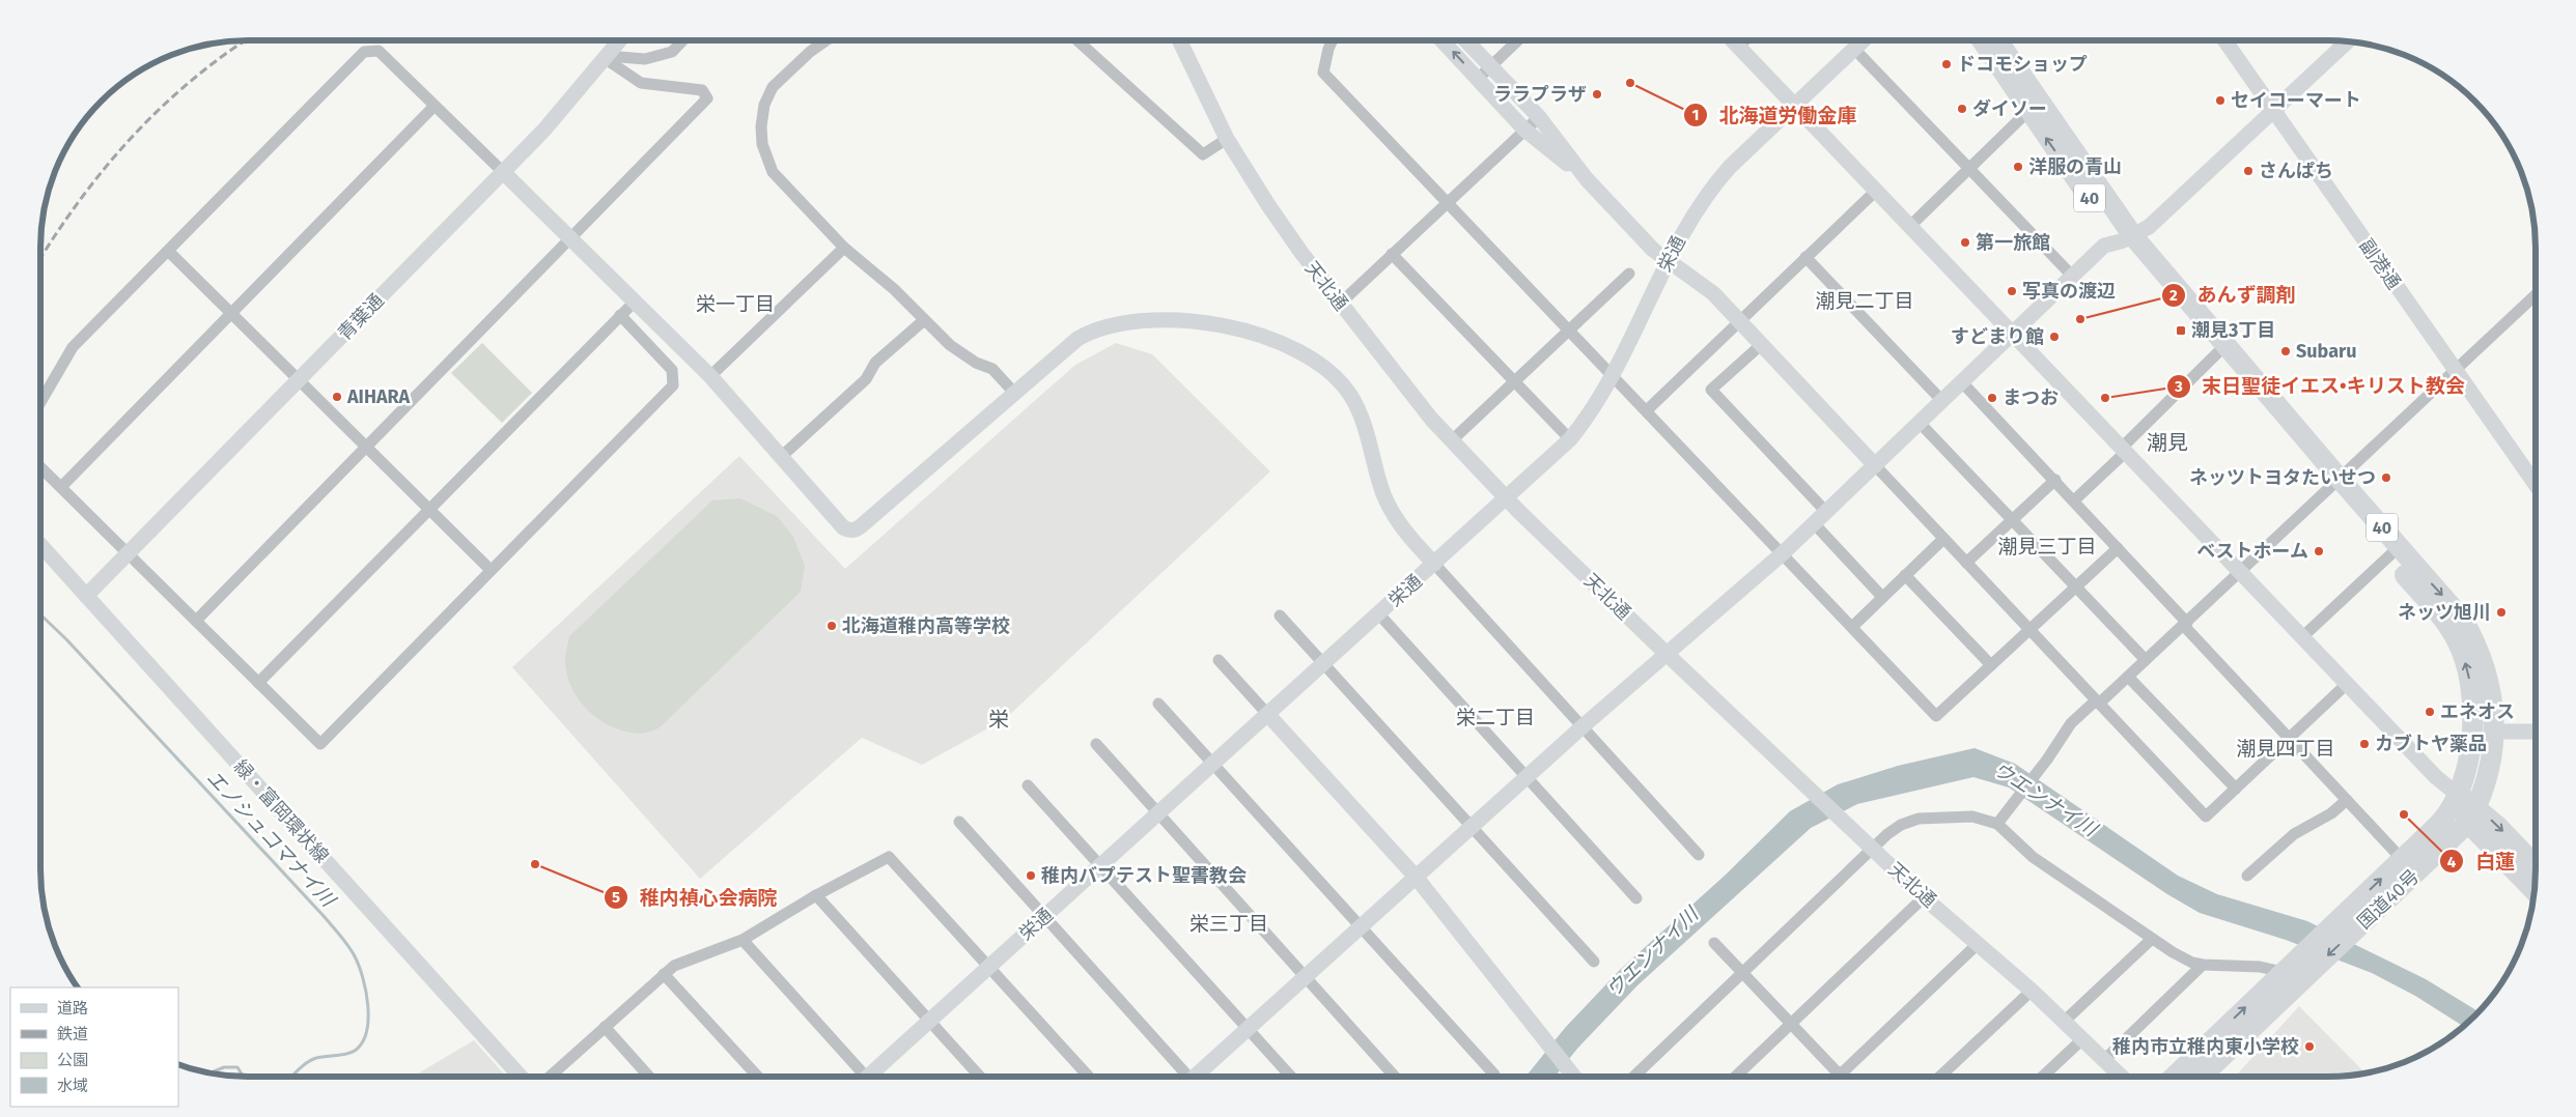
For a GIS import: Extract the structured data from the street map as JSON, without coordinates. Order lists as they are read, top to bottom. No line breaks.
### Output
{"streets":{"highway":["40","国道40号"],"street":["栄通","副港通","天北通","青葉通","緑・富岡環状線"]},"crossings":[["栄通","天北通"],["青葉通","緑・富岡環状線"]],"districts":["潮見二丁目","栄一丁目","潮見","潮見三丁目","栄二丁目","栄","潮見四丁目","栄三丁目"],"water":["ウエンナイ川","エノシュコマナイ川"],"places":{"other":["ドコモショップ","北海道労働金庫","ララプラザ","セイコーマート","ダイソー","洋服の青山","さんぱち","第一旅館","写真の渡辺","あんず調剤","すどまり館","Subaru","AIHARA","まつお","末日聖徒イエス•キリスト教会","ネッツトヨタたいせつ","ベストホーム","ネッツ旭川","北海道稚内高等学校","エネオス","カブトヤ薬品","白蓮","稚内禎心会病院","稚内バプテスト聖書教会","稚内市立稚内東小学校"],"transit":["潮見3丁目"]},"legend":["道路","鉄道","公園","水域"]}
